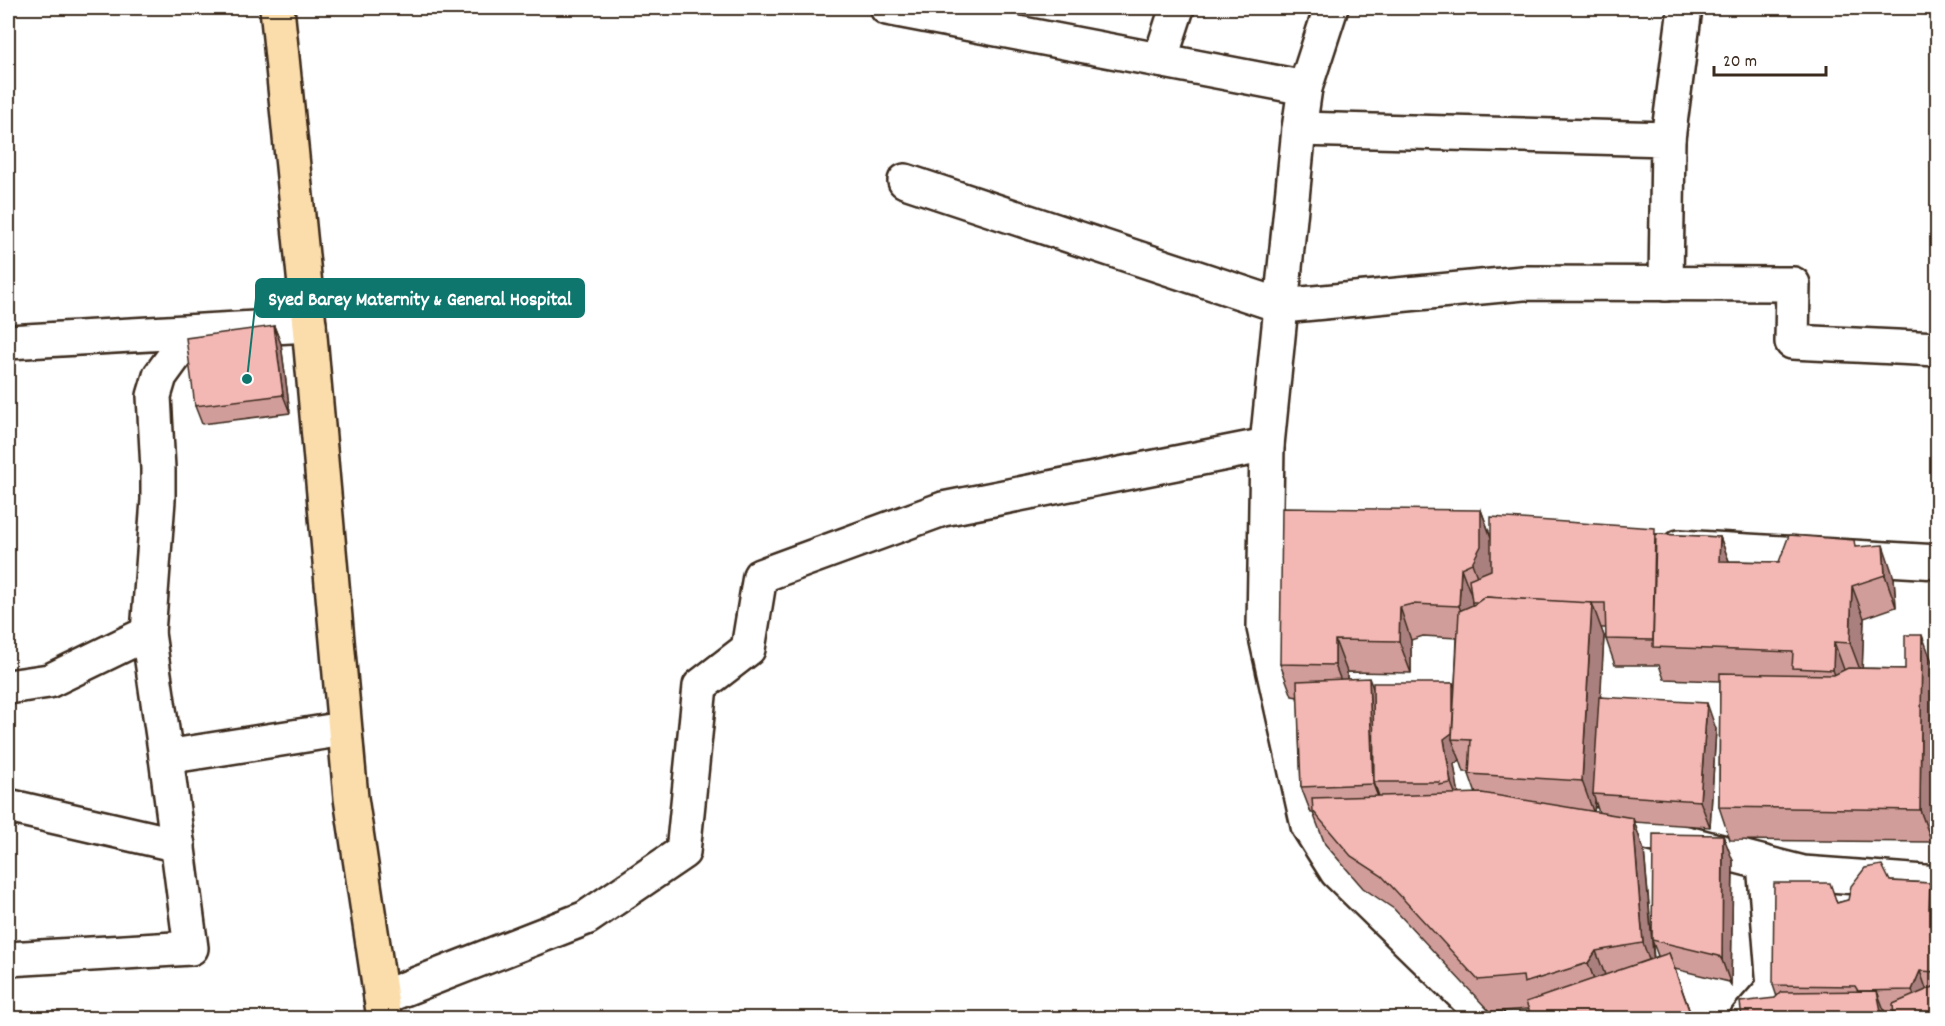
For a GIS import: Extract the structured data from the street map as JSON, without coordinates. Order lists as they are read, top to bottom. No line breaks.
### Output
{"places":["Syed Barey Maternity & General Hospital"],"scale_bar":"20 m"}
